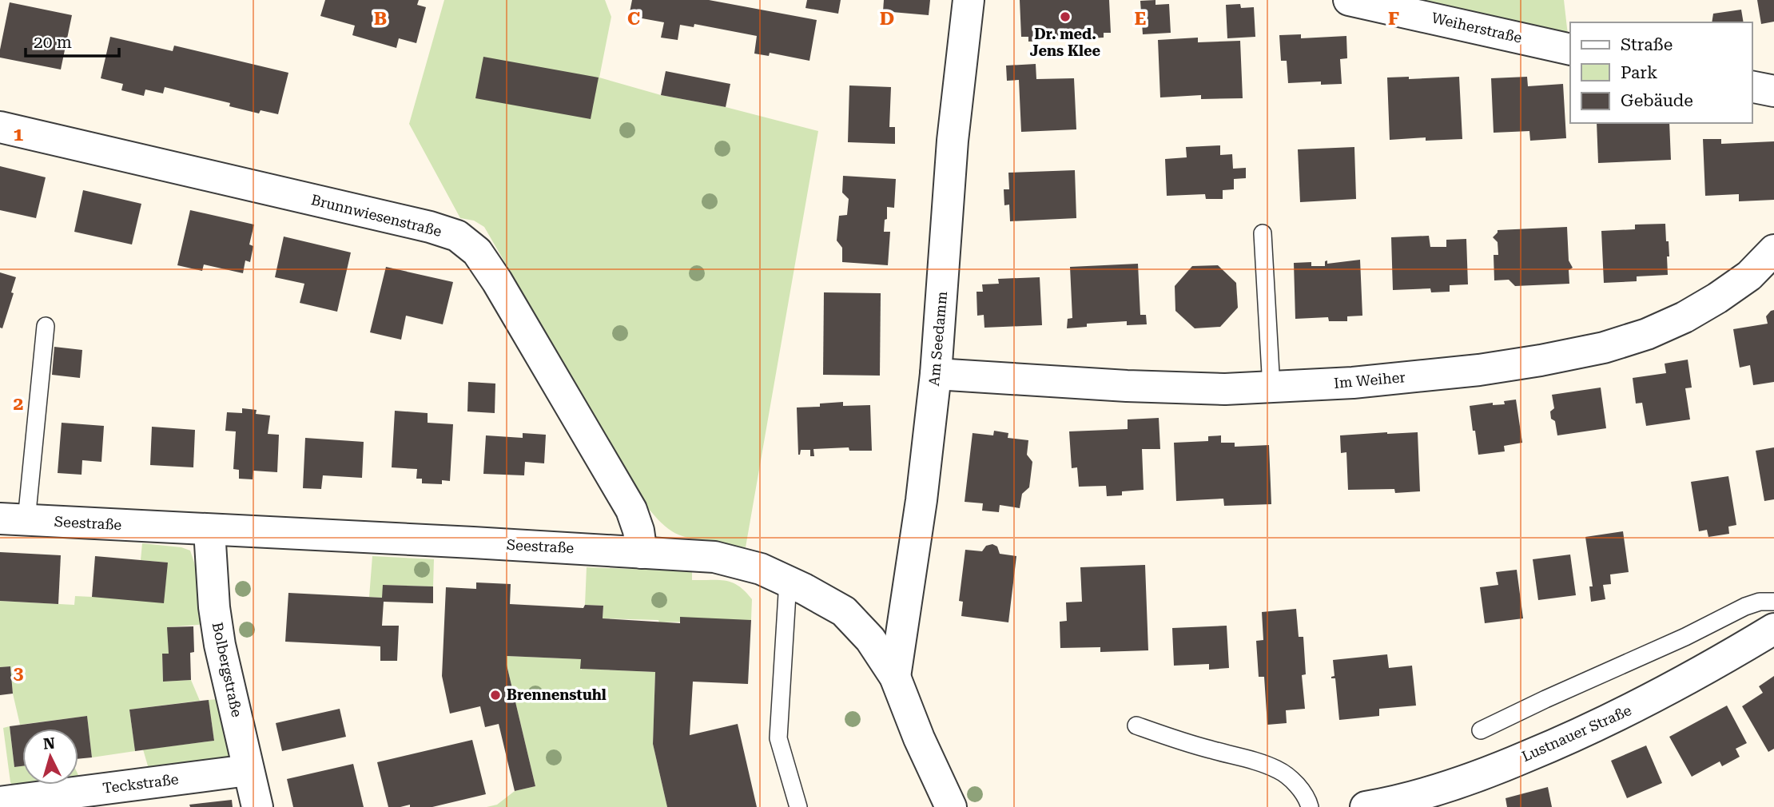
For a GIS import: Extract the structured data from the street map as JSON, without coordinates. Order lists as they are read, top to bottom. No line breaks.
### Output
{"streets":{"street":["Weiherstraße","Brunnwiesenstraße","Am Seedamm","Im Weiher","Seestraße","Bolbergstraße","Lustnauer Straße","Teckstraße"]},"crossings":[["Brunnwiesenstraße","Seestraße"],["Am Seedamm","Im Weiher"],["Am Seedamm","Seestraße"],["Seestraße","Bolbergstraße"],["Bolbergstraße","Teckstraße"]],"places":["Dr. med. Jens Klee","Brennenstuhl"],"legend":["Straße","Park","Gebäude"],"scale_bar":"20 m","north":"top","grid":{"columns":["B","C","D","E","F"],"rows":["1","2","3"]}}
